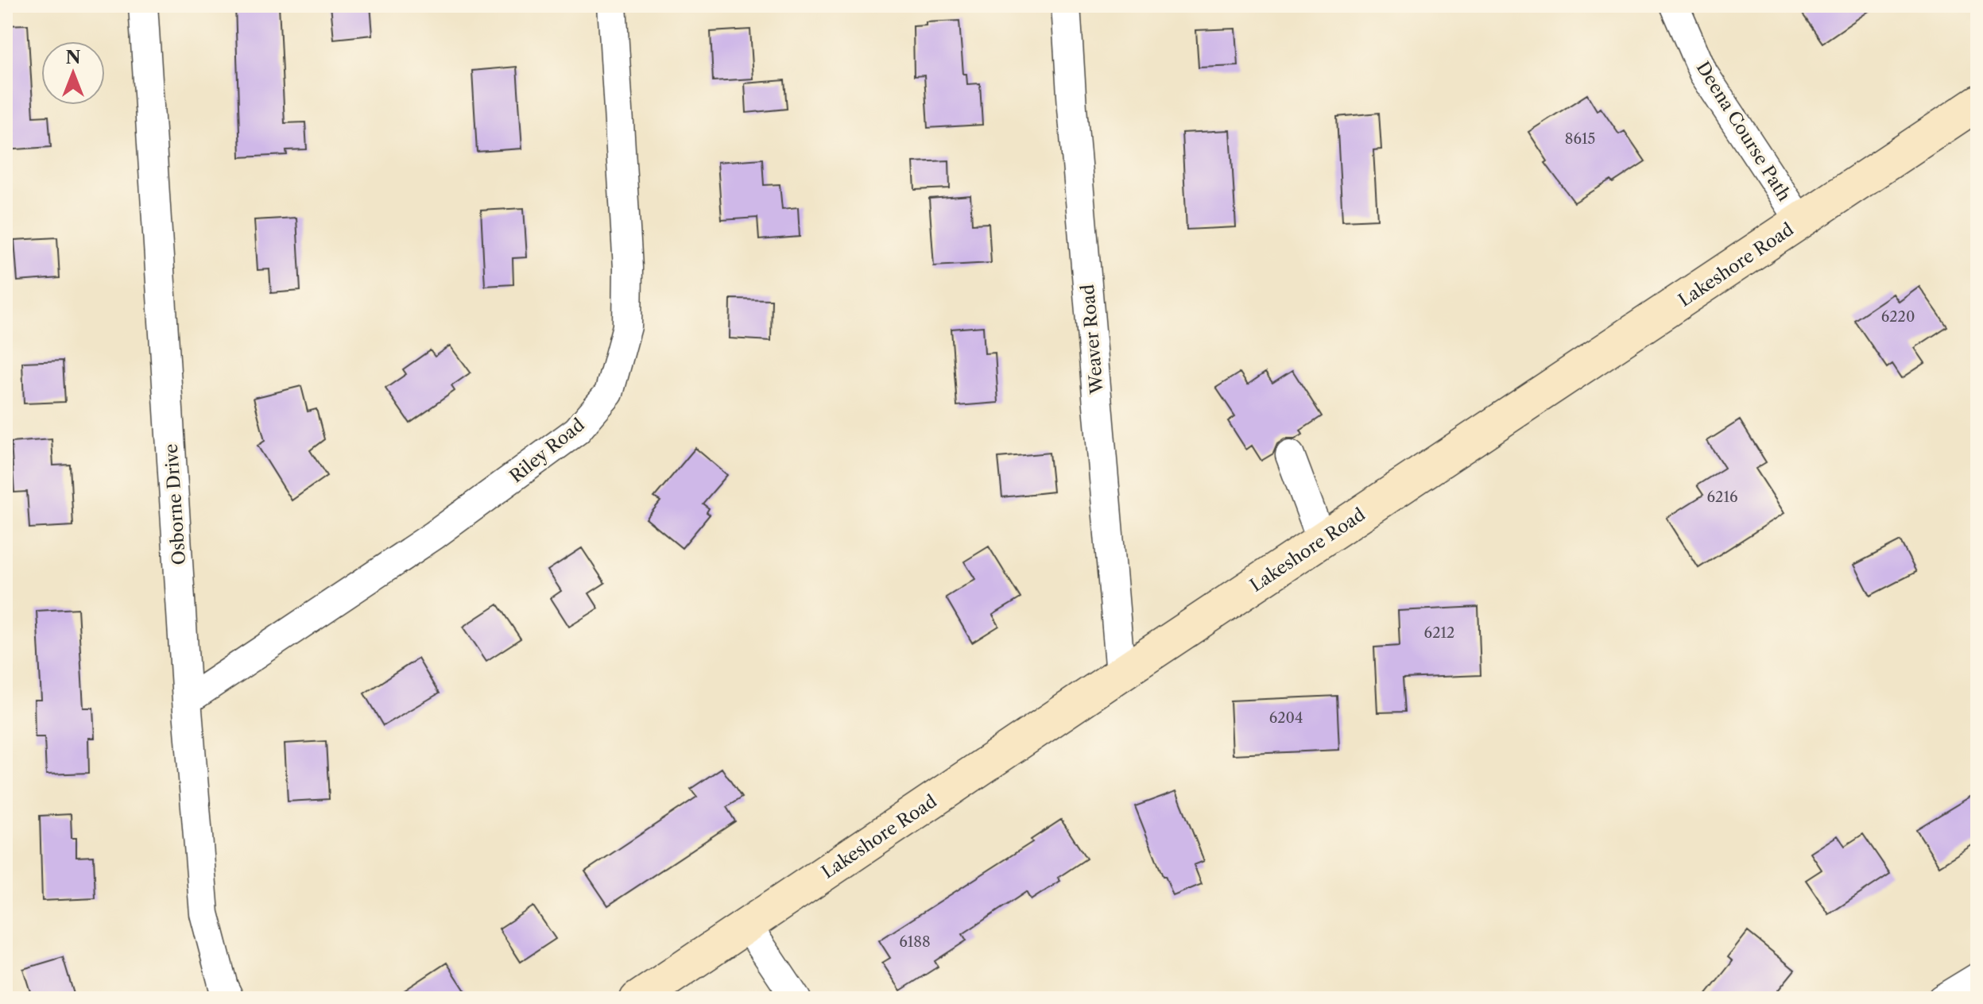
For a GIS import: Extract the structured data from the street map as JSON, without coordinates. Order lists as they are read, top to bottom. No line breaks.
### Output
{"streets":{"street":["Deena Course Path","Lakeshore Road","Weaver Road","Riley Road","Osborne Drive"]},"crossings":[["Deena Course Path","Lakeshore Road"],["Lakeshore Road","Weaver Road"],["Riley Road","Osborne Drive"]],"house_numbers":["8615","6220","6216","6212","6204","6188"],"north":"top"}
